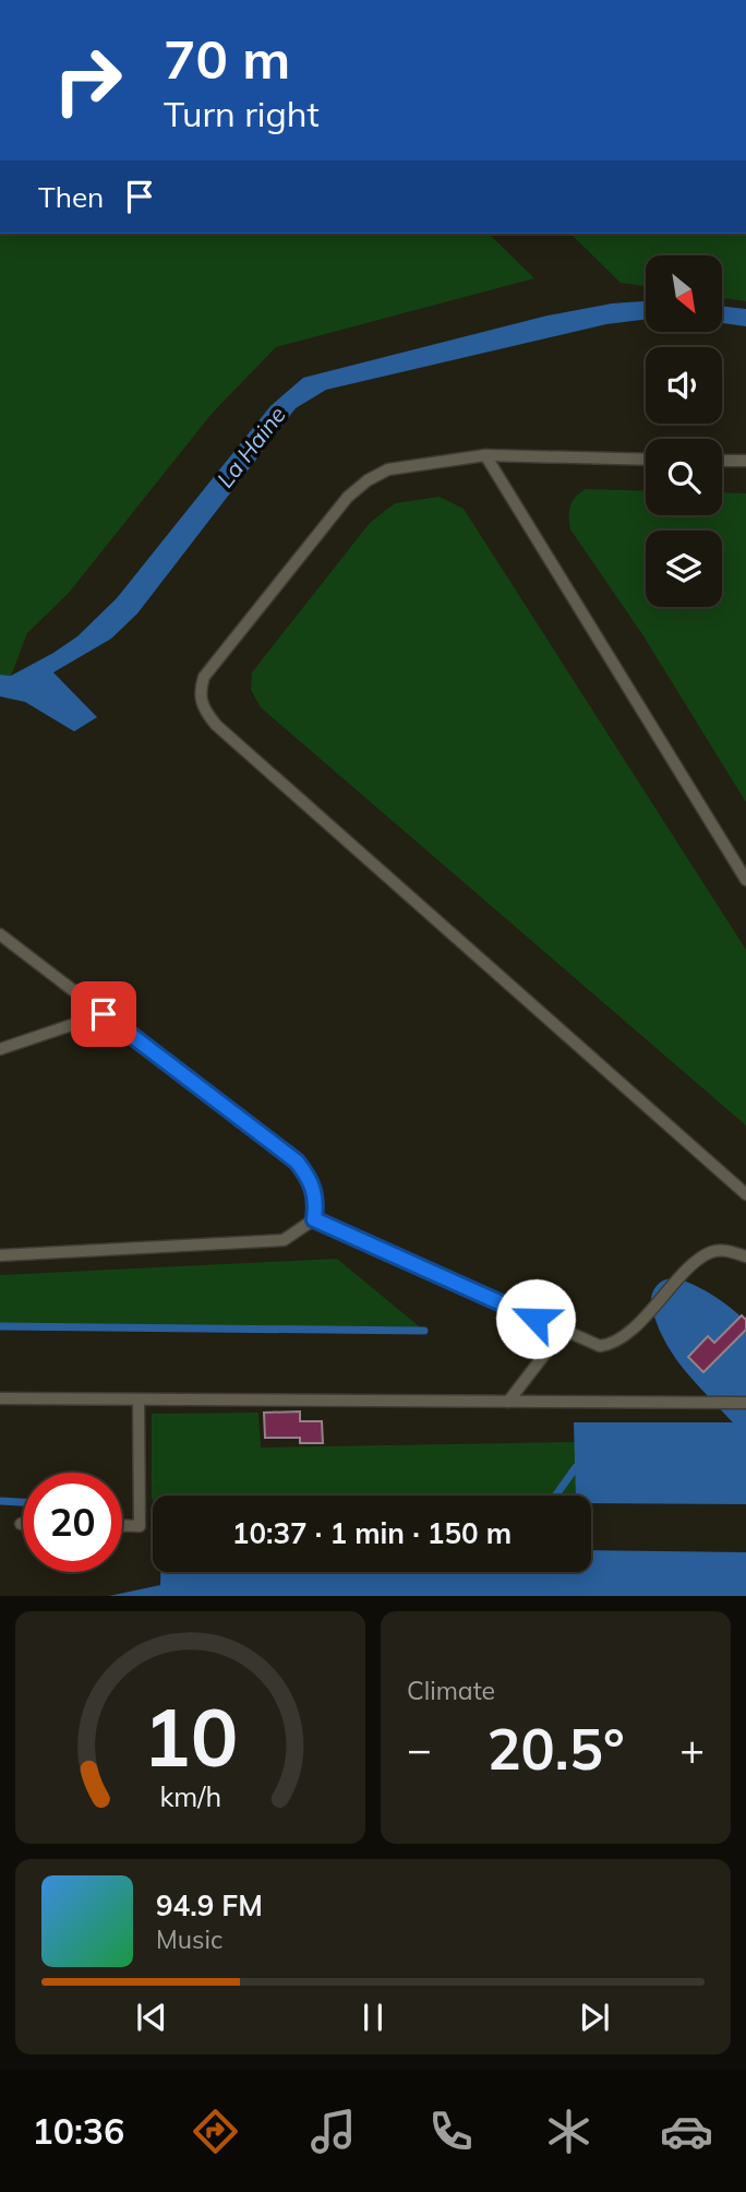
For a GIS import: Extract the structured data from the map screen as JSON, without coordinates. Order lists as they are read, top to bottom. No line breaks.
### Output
{"water":["La Haine"],"north":"bottom right","page":{"turn":["70 m","Turn right"],"then":"Then","limit":"20","trip":"10:37 · 1 min · 150 m","tile":"Climate","heat":["−","20.5°","+"],"song":["94.9 FM","Music"],"tabs":"10:36","gauge":["10","km/h"]}}
